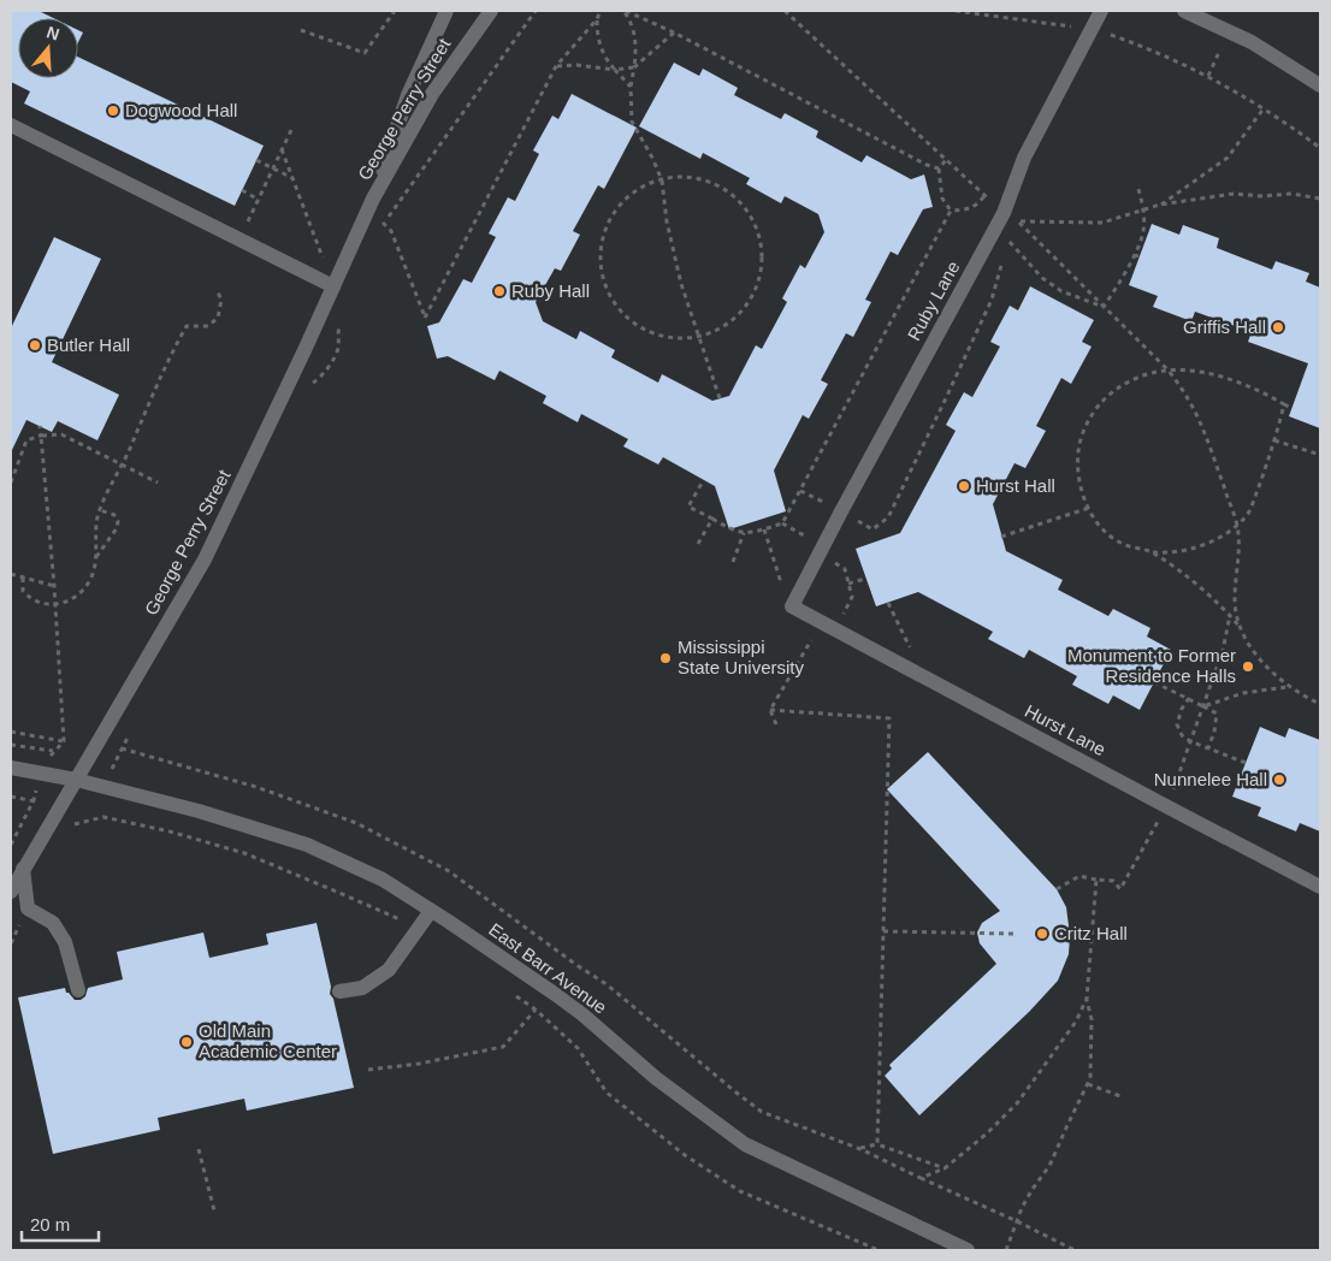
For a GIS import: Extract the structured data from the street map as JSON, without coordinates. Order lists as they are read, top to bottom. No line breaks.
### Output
{"streets":{"street":["George Perry Street","Ruby Lane","Hurst Lane","East Barr Avenue"]},"crossings":[["George Perry Street","East Barr Avenue"],["Ruby Lane","Hurst Lane"]],"places":["Dogwood Hall","Ruby Hall","Griffis Hall","Butler Hall","Hurst Hall","Mississippi State University","Monument to Former Residence Halls","Nunnelee Hall","Critz Hall","Old Main Academic Center"],"scale_bar":"20 m","north":"top"}
